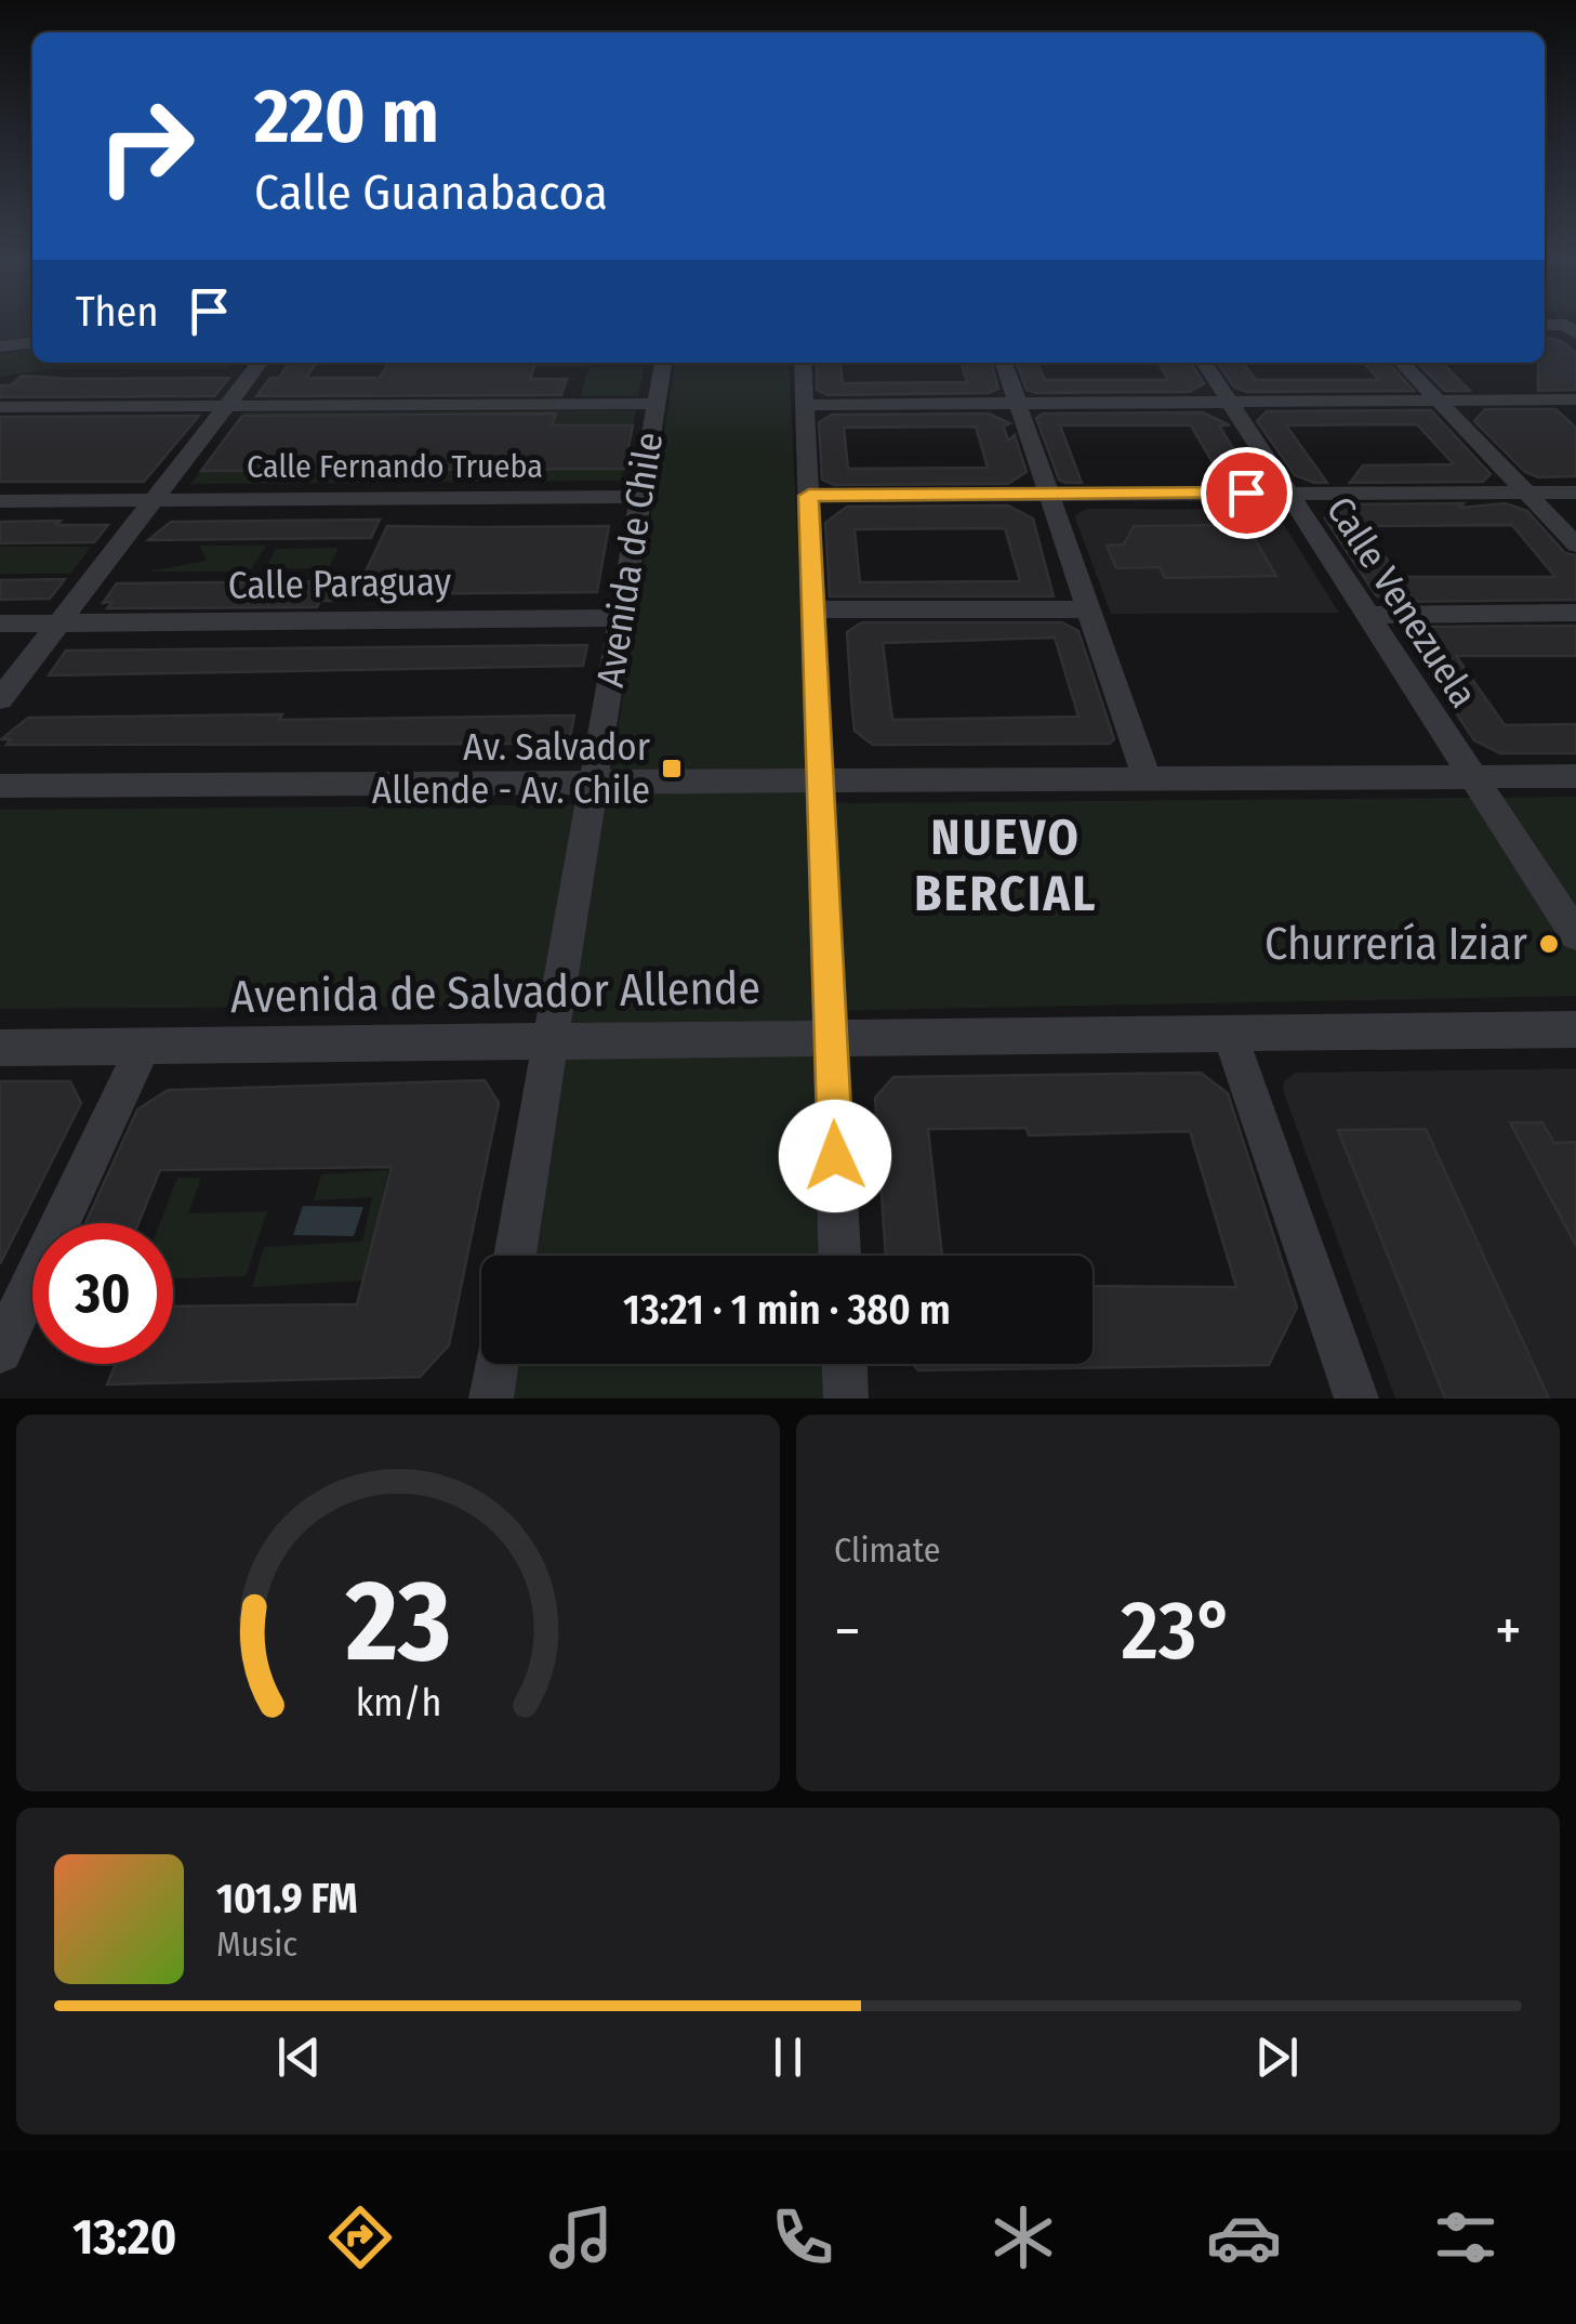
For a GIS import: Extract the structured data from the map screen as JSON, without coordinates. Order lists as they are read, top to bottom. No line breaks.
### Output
{"streets":{"street":["Calle Fernando Trueba","Avenida de Chile","Calle Paraguay","Calle Venezuela","Avenida de Salvador Allende"]},"crossings":[["Calle Fernando Trueba","Avenida de Chile"],["Avenida de Chile","Calle Paraguay"],["Avenida de Chile","Avenida de Salvador Allende"]],"districts":["NUEVO BERCIAL"],"places":{"transit":["Av. Salvador Allende - Av. Chile"],"other":["Churrería Iziar"]},"page":{"turn":["220 m","Calle Guanabacoa"],"then":"Then","limit":"30","trip":"13:21 · 1 min · 380 m","tile":"Climate","heat":["−","23°","+"],"song":["101.9 FM","Music"],"tabs":"13:20","gauge":["23","km/h"]}}
